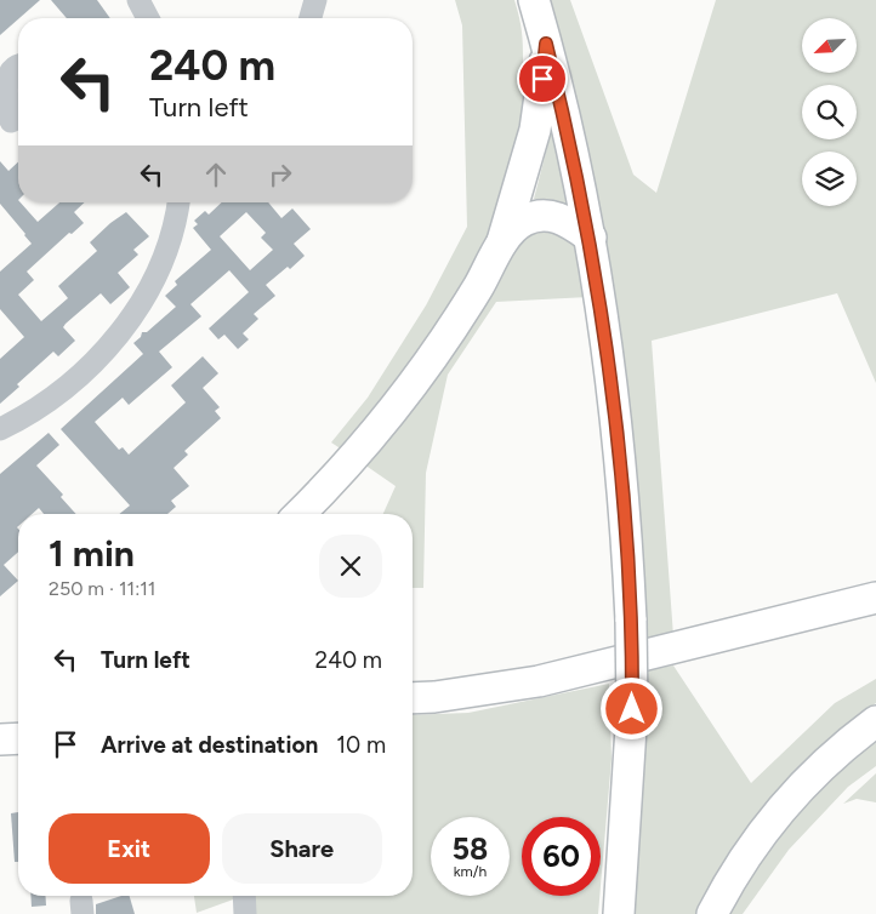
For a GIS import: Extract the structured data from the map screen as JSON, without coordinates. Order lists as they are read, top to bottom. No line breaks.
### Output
{"north":"bottom left","page":{"turn":["240 m","Turn left"],"heading":["1 min","250 m · 11:11"],"list":[{"name":"Turn left","value":"240 m"},{"name":"Arrive at destination","value":"10 m"}],"buttons":["Exit","Share"],"speed":"58 km/h","limit":"60"}}
